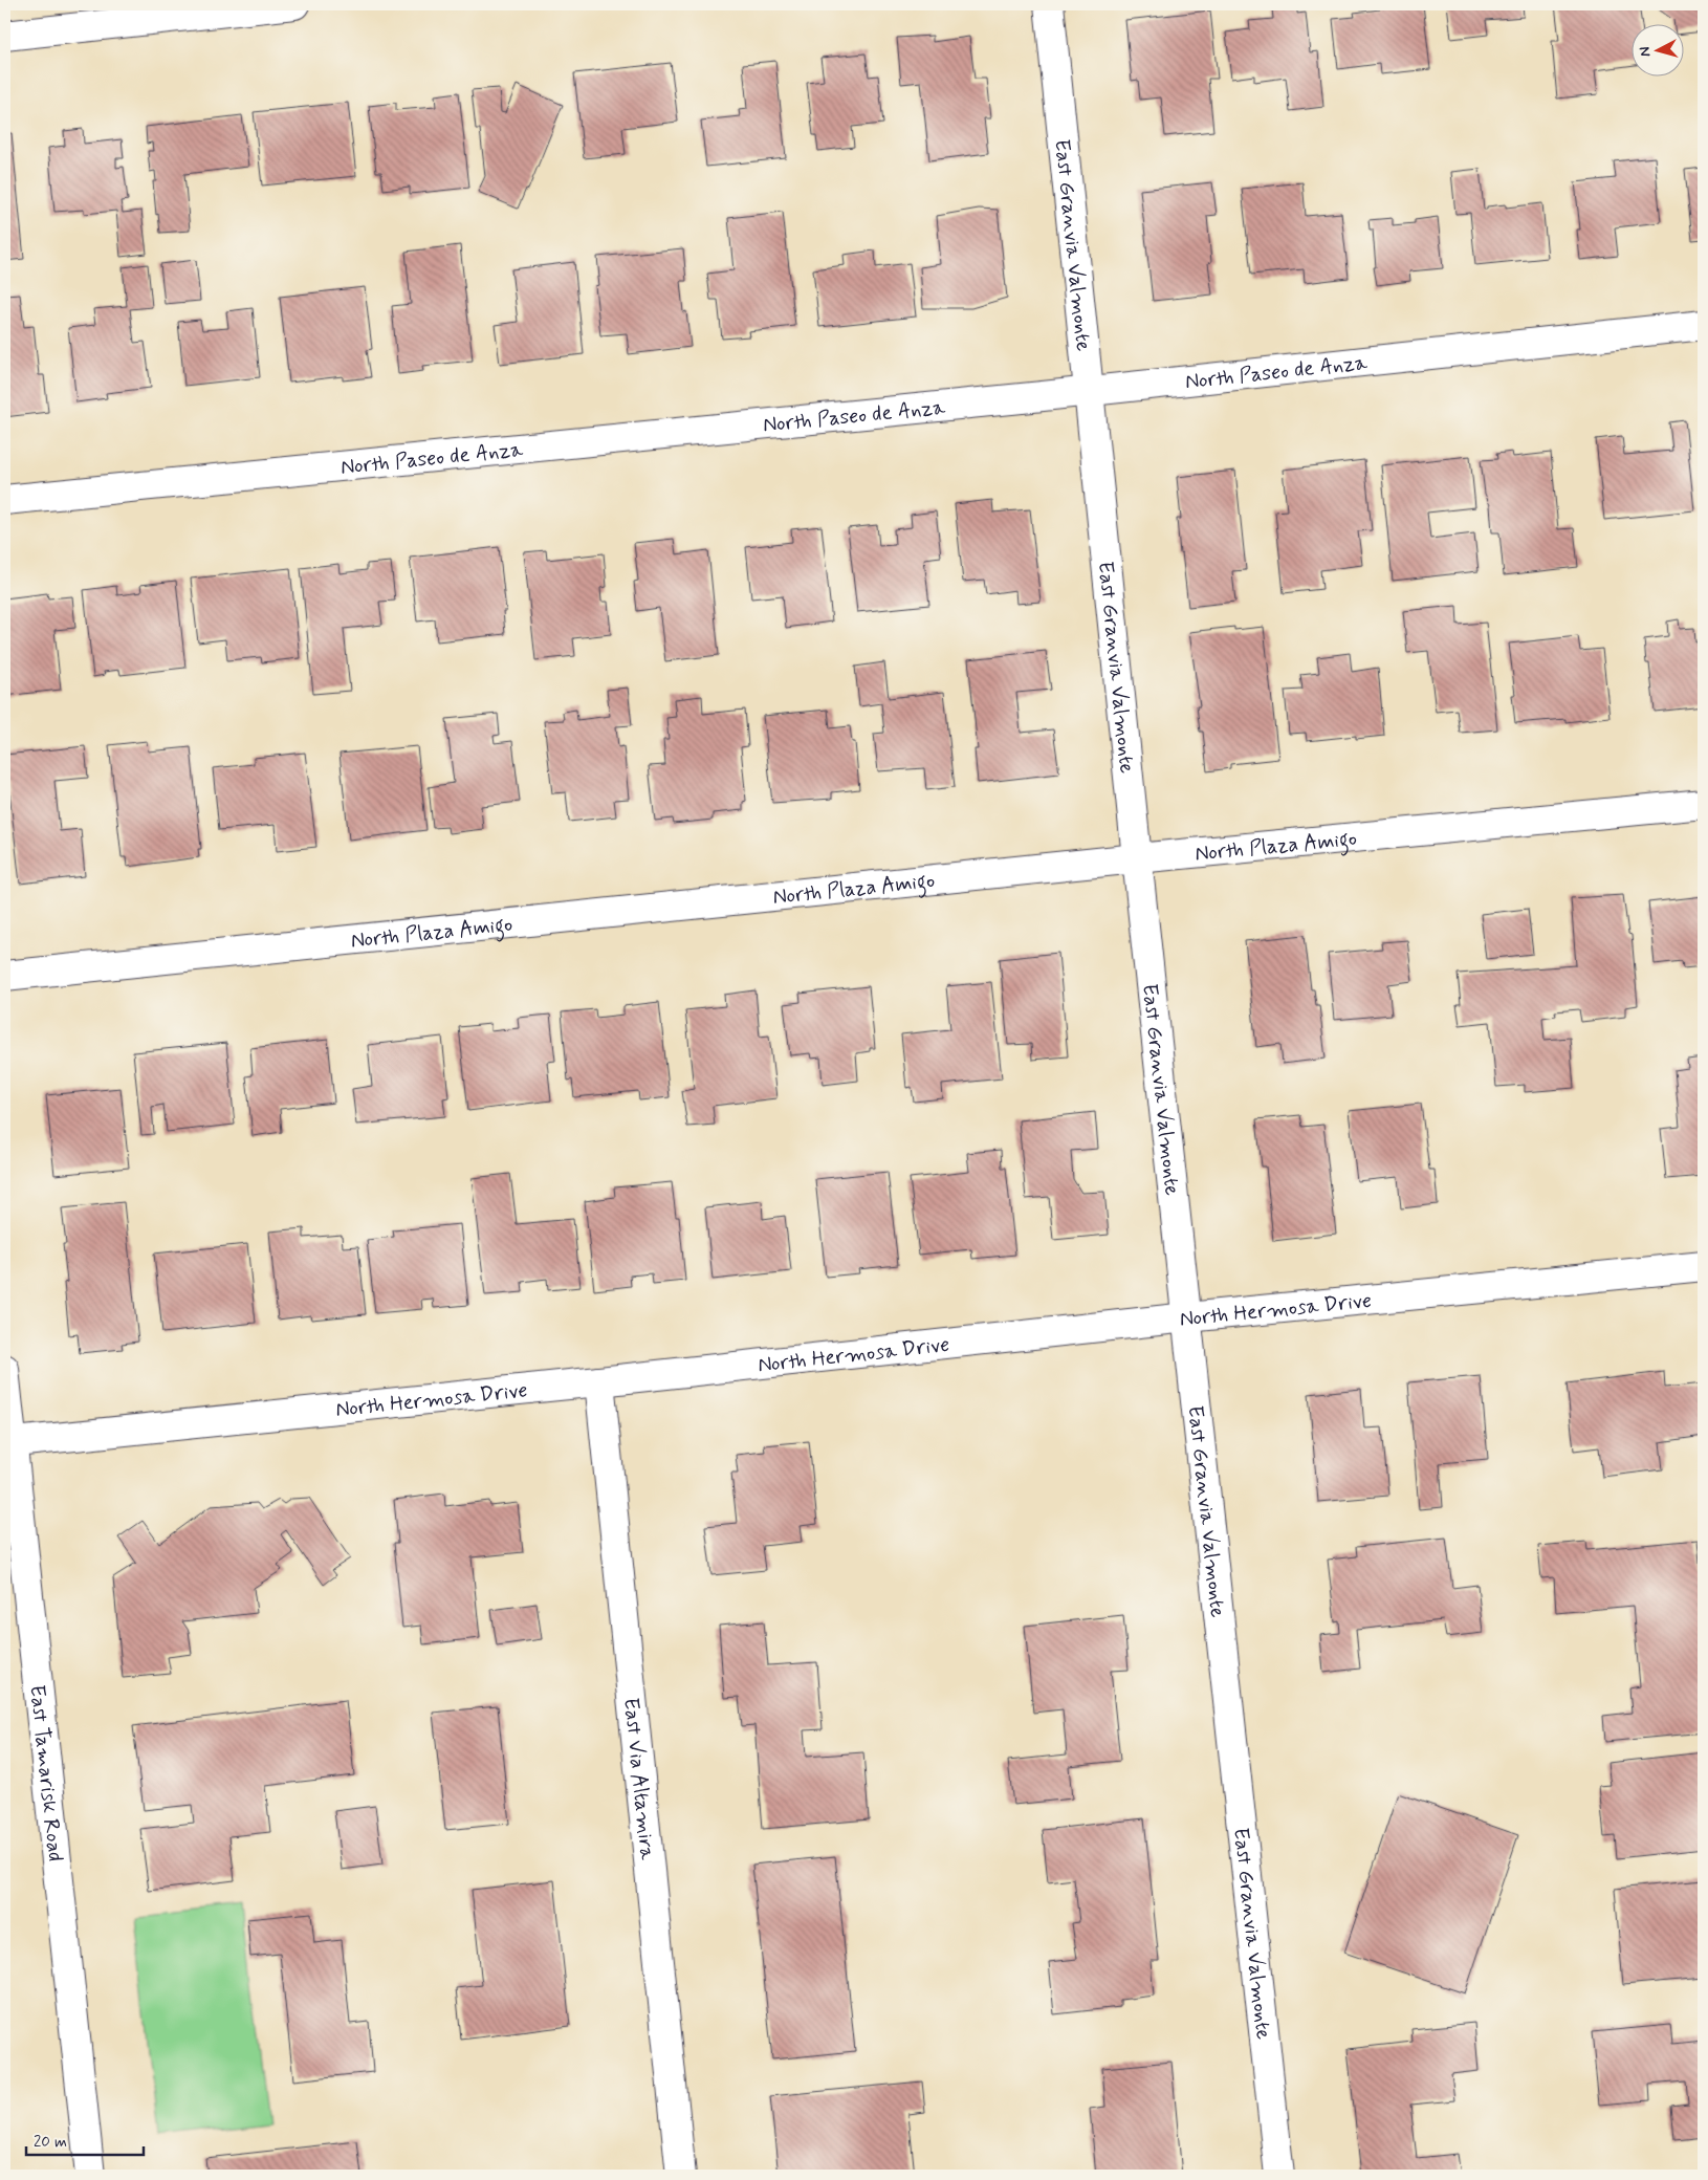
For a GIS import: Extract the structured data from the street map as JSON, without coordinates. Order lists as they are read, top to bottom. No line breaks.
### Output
{"streets":{"street":["East Granvia Valmonte","North Paseo de Anza","North Plaza Amigo","North Hermosa Drive","East Tamarisk Road","East Via Altamira"]},"crossings":[["East Granvia Valmonte","North Paseo de Anza"],["East Granvia Valmonte","North Plaza Amigo"],["East Granvia Valmonte","North Hermosa Drive"],["North Hermosa Drive","East Tamarisk Road"],["North Hermosa Drive","East Via Altamira"]],"scale_bar":"20 m","north":"left"}
